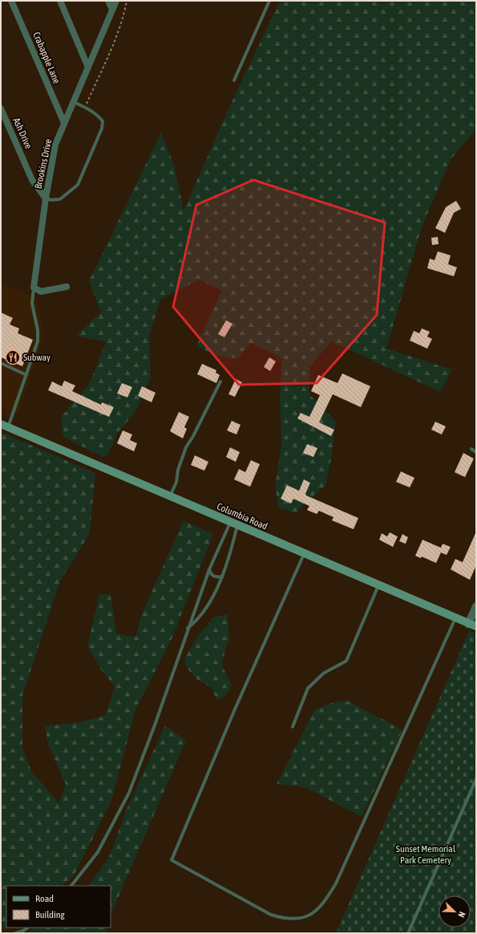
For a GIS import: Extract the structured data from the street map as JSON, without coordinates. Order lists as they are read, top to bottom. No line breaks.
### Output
{"streets":{"main road":["Columbia Road"],"street":["Crabapple Lane","Ash Drive","Brookins Drive"]},"crossings":[["Crabapple Lane","Brookins Drive"],["Ash Drive","Brookins Drive"]],"parks":["Sunset Memorial Park Cemetery"],"places":{"restaurant":["Subway"]},"legend":["Road","Building"],"north":"bottom right"}
